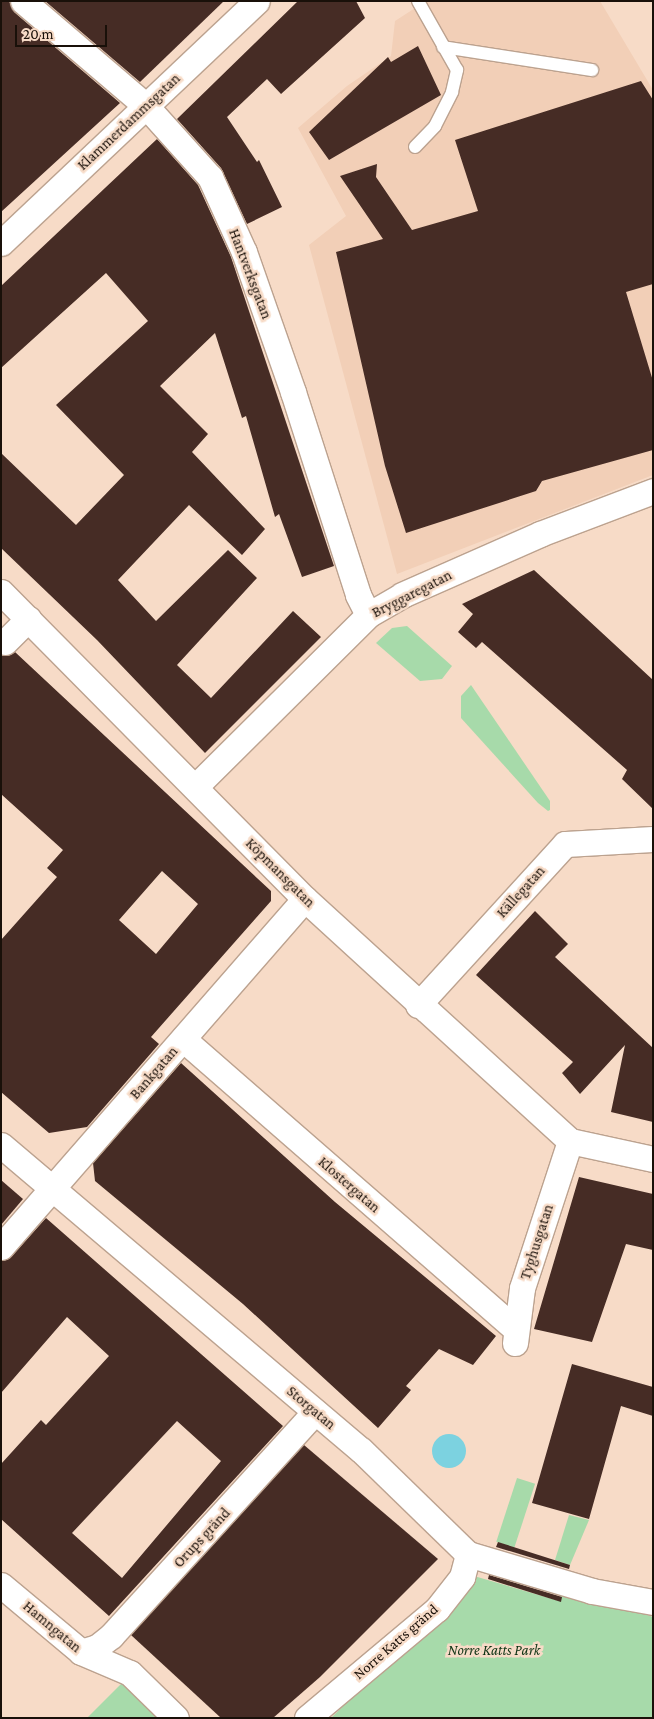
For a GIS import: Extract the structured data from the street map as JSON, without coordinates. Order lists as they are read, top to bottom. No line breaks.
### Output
{"streets":{"street":["Klammerdammsgatan","Hantverksgatan","Bryggaregatan","Köpmansgatan","Källegatan","Bankgatan","Klostergatan","Tyghusgatan","Storgatan","Orups gränd","Hamngatan","Norre Katts gränd"]},"crossings":[["Klammerdammsgatan","Hantverksgatan"],["Hantverksgatan","Bryggaregatan"],["Bryggaregatan","Köpmansgatan"],["Köpmansgatan","Källegatan"],["Köpmansgatan","Bankgatan"],["Köpmansgatan","Tyghusgatan"],["Bankgatan","Klostergatan"],["Bankgatan","Storgatan"],["Klostergatan","Tyghusgatan"],["Storgatan","Orups gränd"],["Storgatan","Norre Katts gränd"],["Orups gränd","Hamngatan"]],"parks":["Norre Katts Park"],"scale_bar":"20 m"}
